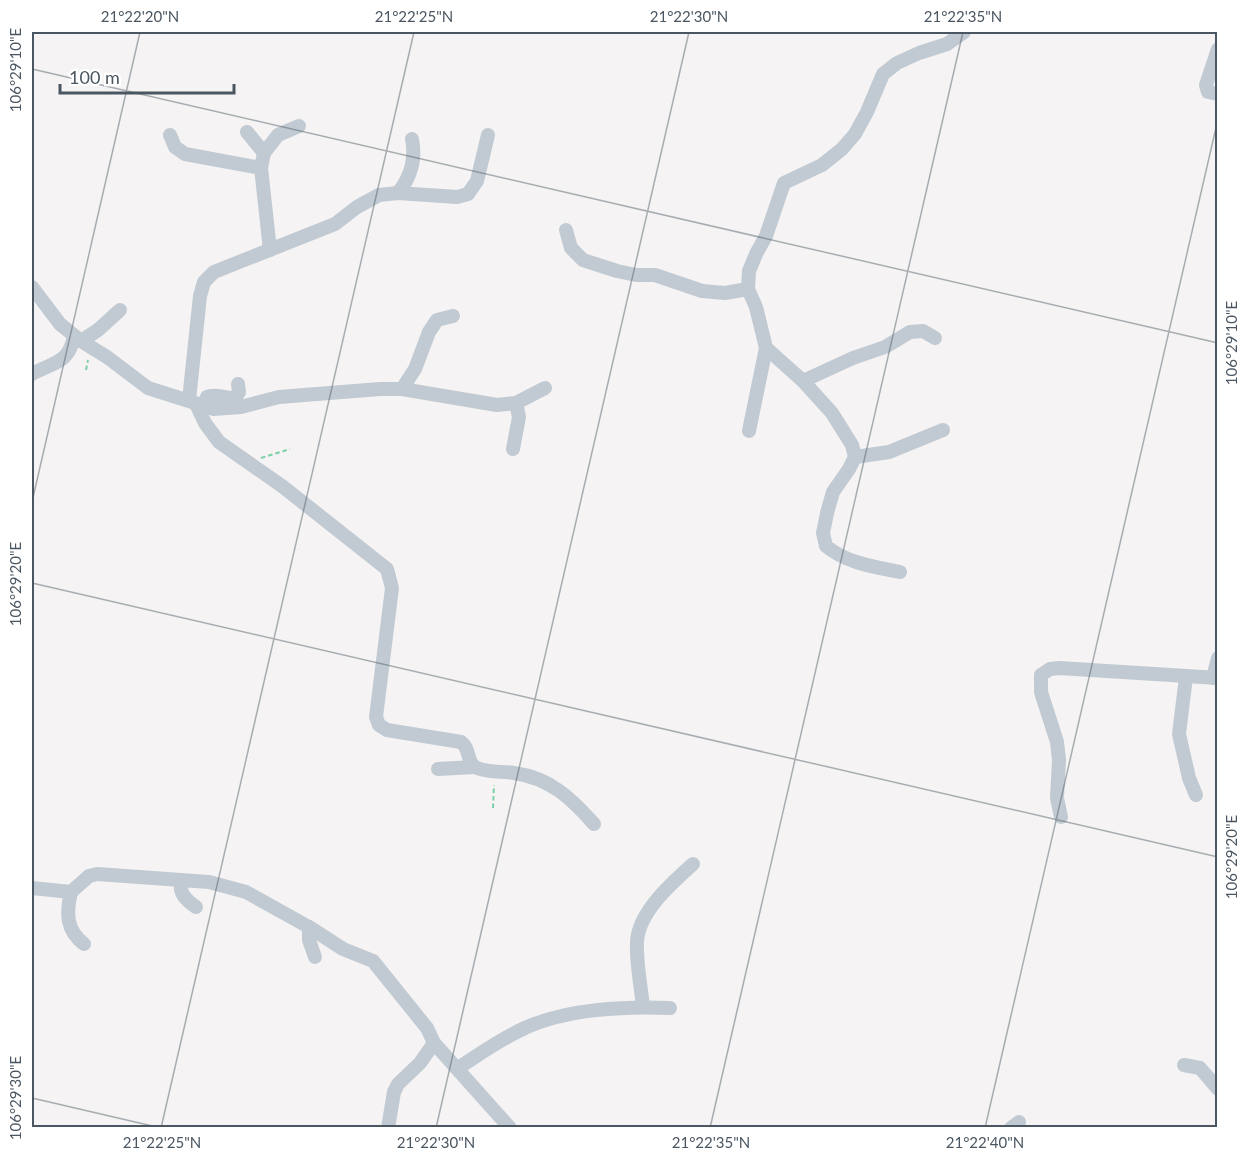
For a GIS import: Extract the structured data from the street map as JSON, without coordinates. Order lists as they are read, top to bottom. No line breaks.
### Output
{"scale_bar":"100 m","coordinates":["21°22'20\"N","21°22'25\"N","21°22'30\"N","21°22'35\"N","106°29'10\"E","106°29'20\"E","106°29'30\"E","21°22'40\"N"]}
